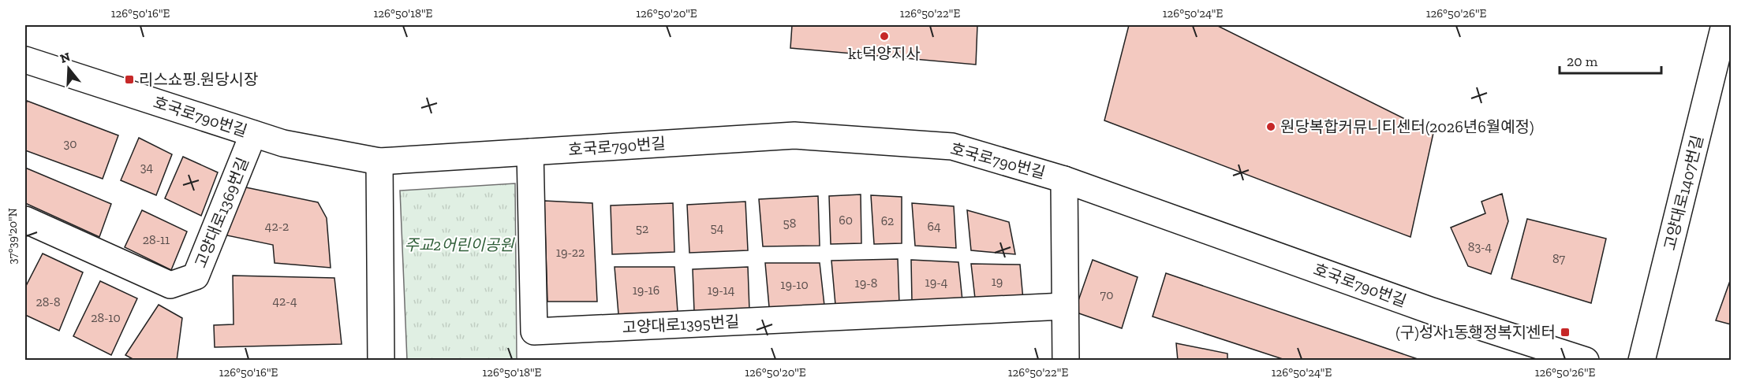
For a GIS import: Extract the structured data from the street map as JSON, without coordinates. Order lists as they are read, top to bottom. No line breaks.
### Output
{"streets":{"street":["호국로790번길","고양대로1407번길","고양대로1369번길","고양대로1395번길"]},"crossings":[["호국로790번길","고양대로1369번길"],["호국로790번길","고양대로1395번길"]],"parks":["주교2어린이공원"],"places":{"other":["kt덕양지사","원당복합커뮤니티센터(2026년6월예정)"],"transit":["리스쇼핑.원당시장","(구)성사1동행정복지센터"]},"house_numbers":["30","34","60","62","58","42-2","64","54","52","28-11","83-4","19-22","87","19","19-4","19-8","19-10","19-16","19-14","70","42-4","28-8","28-10"],"scale_bar":"20 m","north":"top","coordinates":["126°50'16\"E","126°50'18\"E","126°50'20\"E","126°50'22\"E","126°50'24\"E","126°50'26\"E","37°39'20\"N"]}
